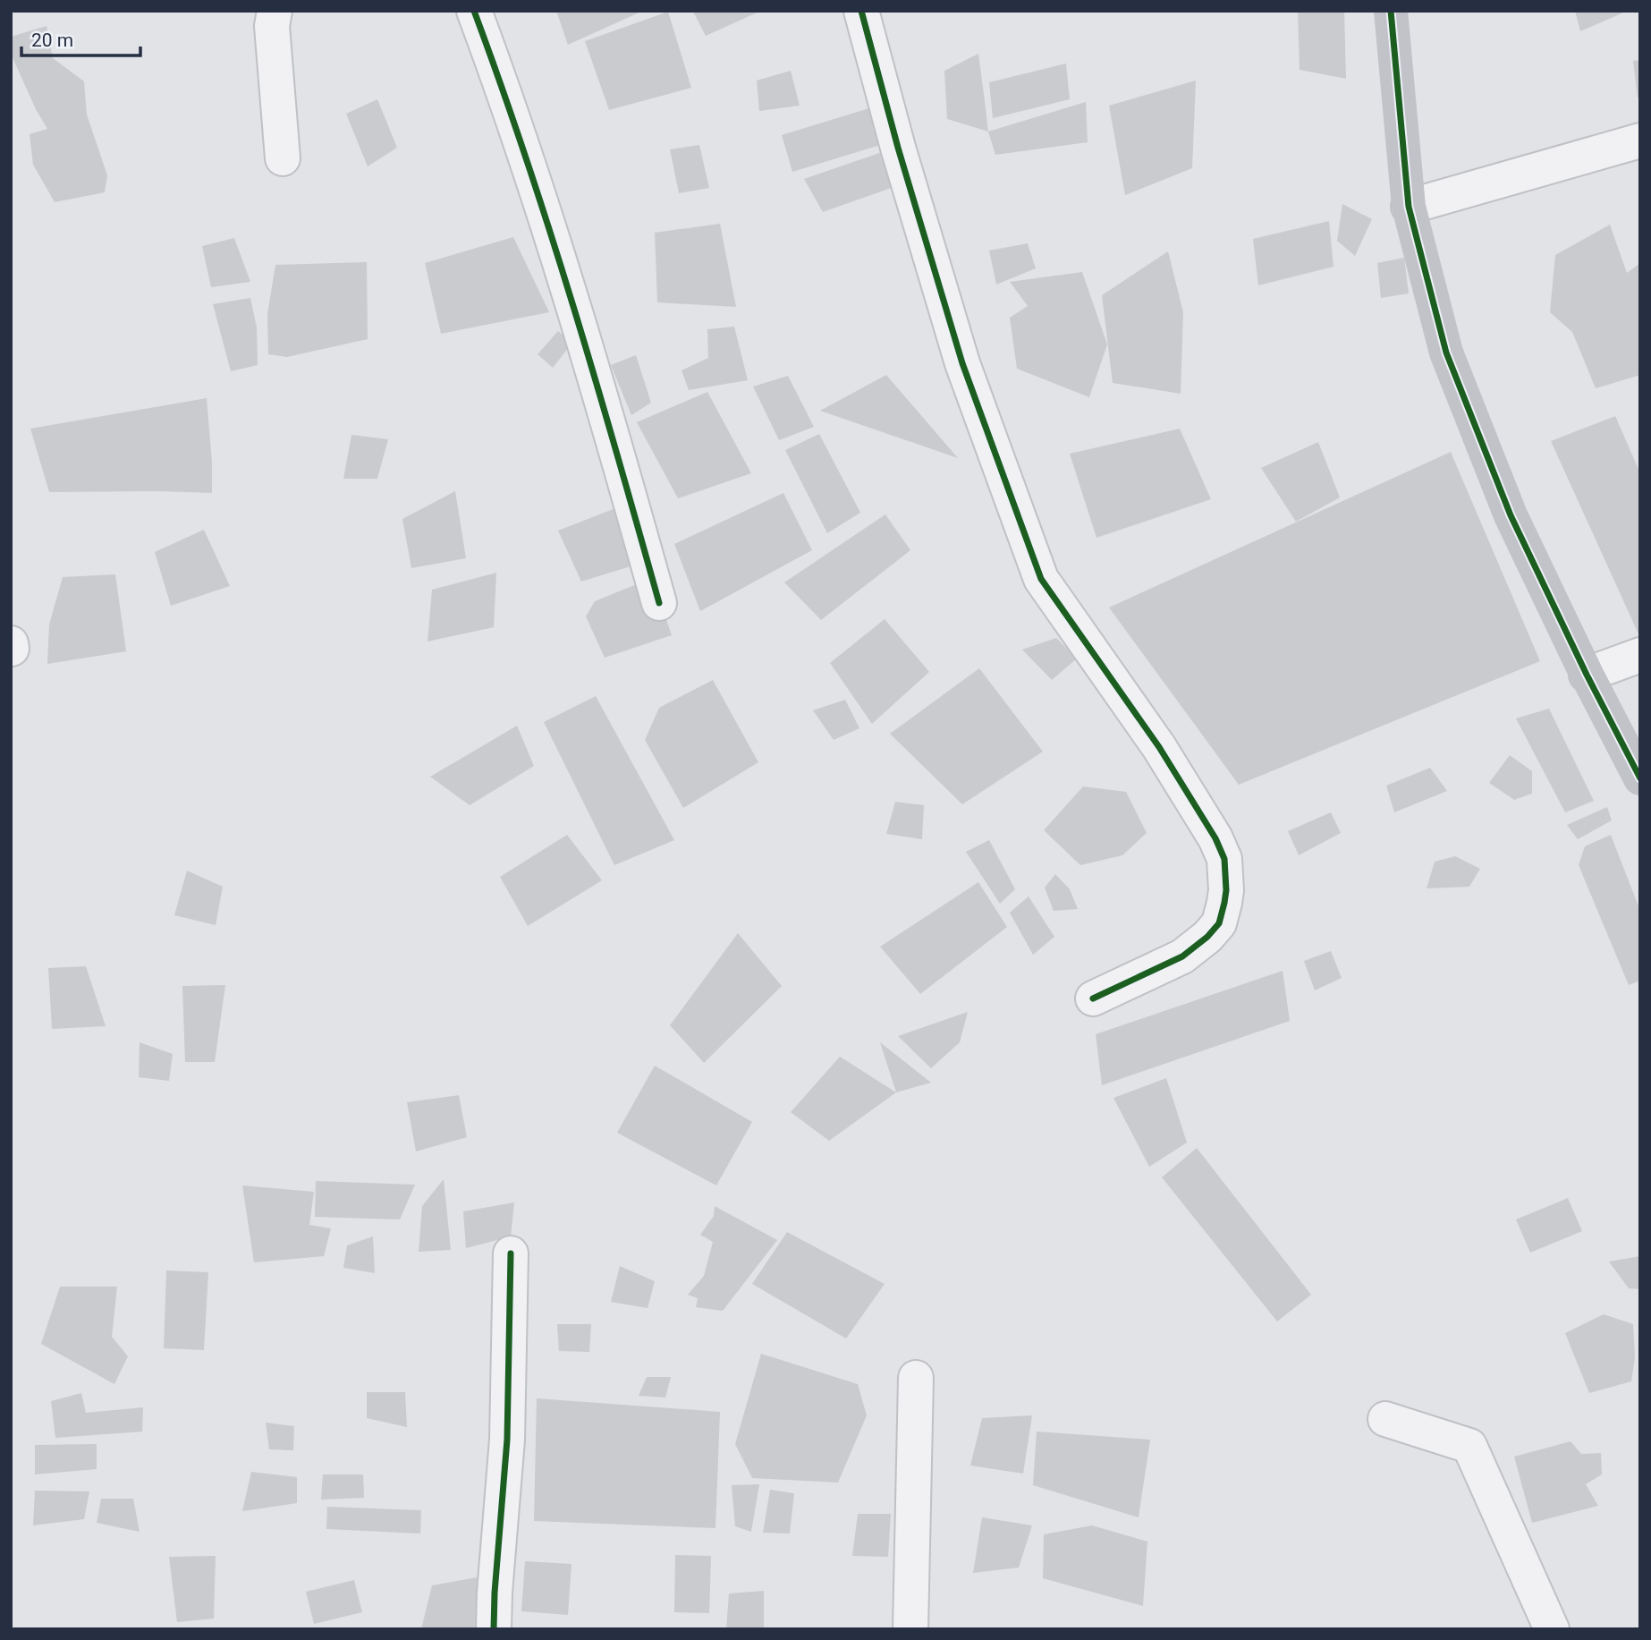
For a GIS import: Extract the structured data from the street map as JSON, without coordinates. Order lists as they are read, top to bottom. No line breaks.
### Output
{"scale_bar":"20 m"}
